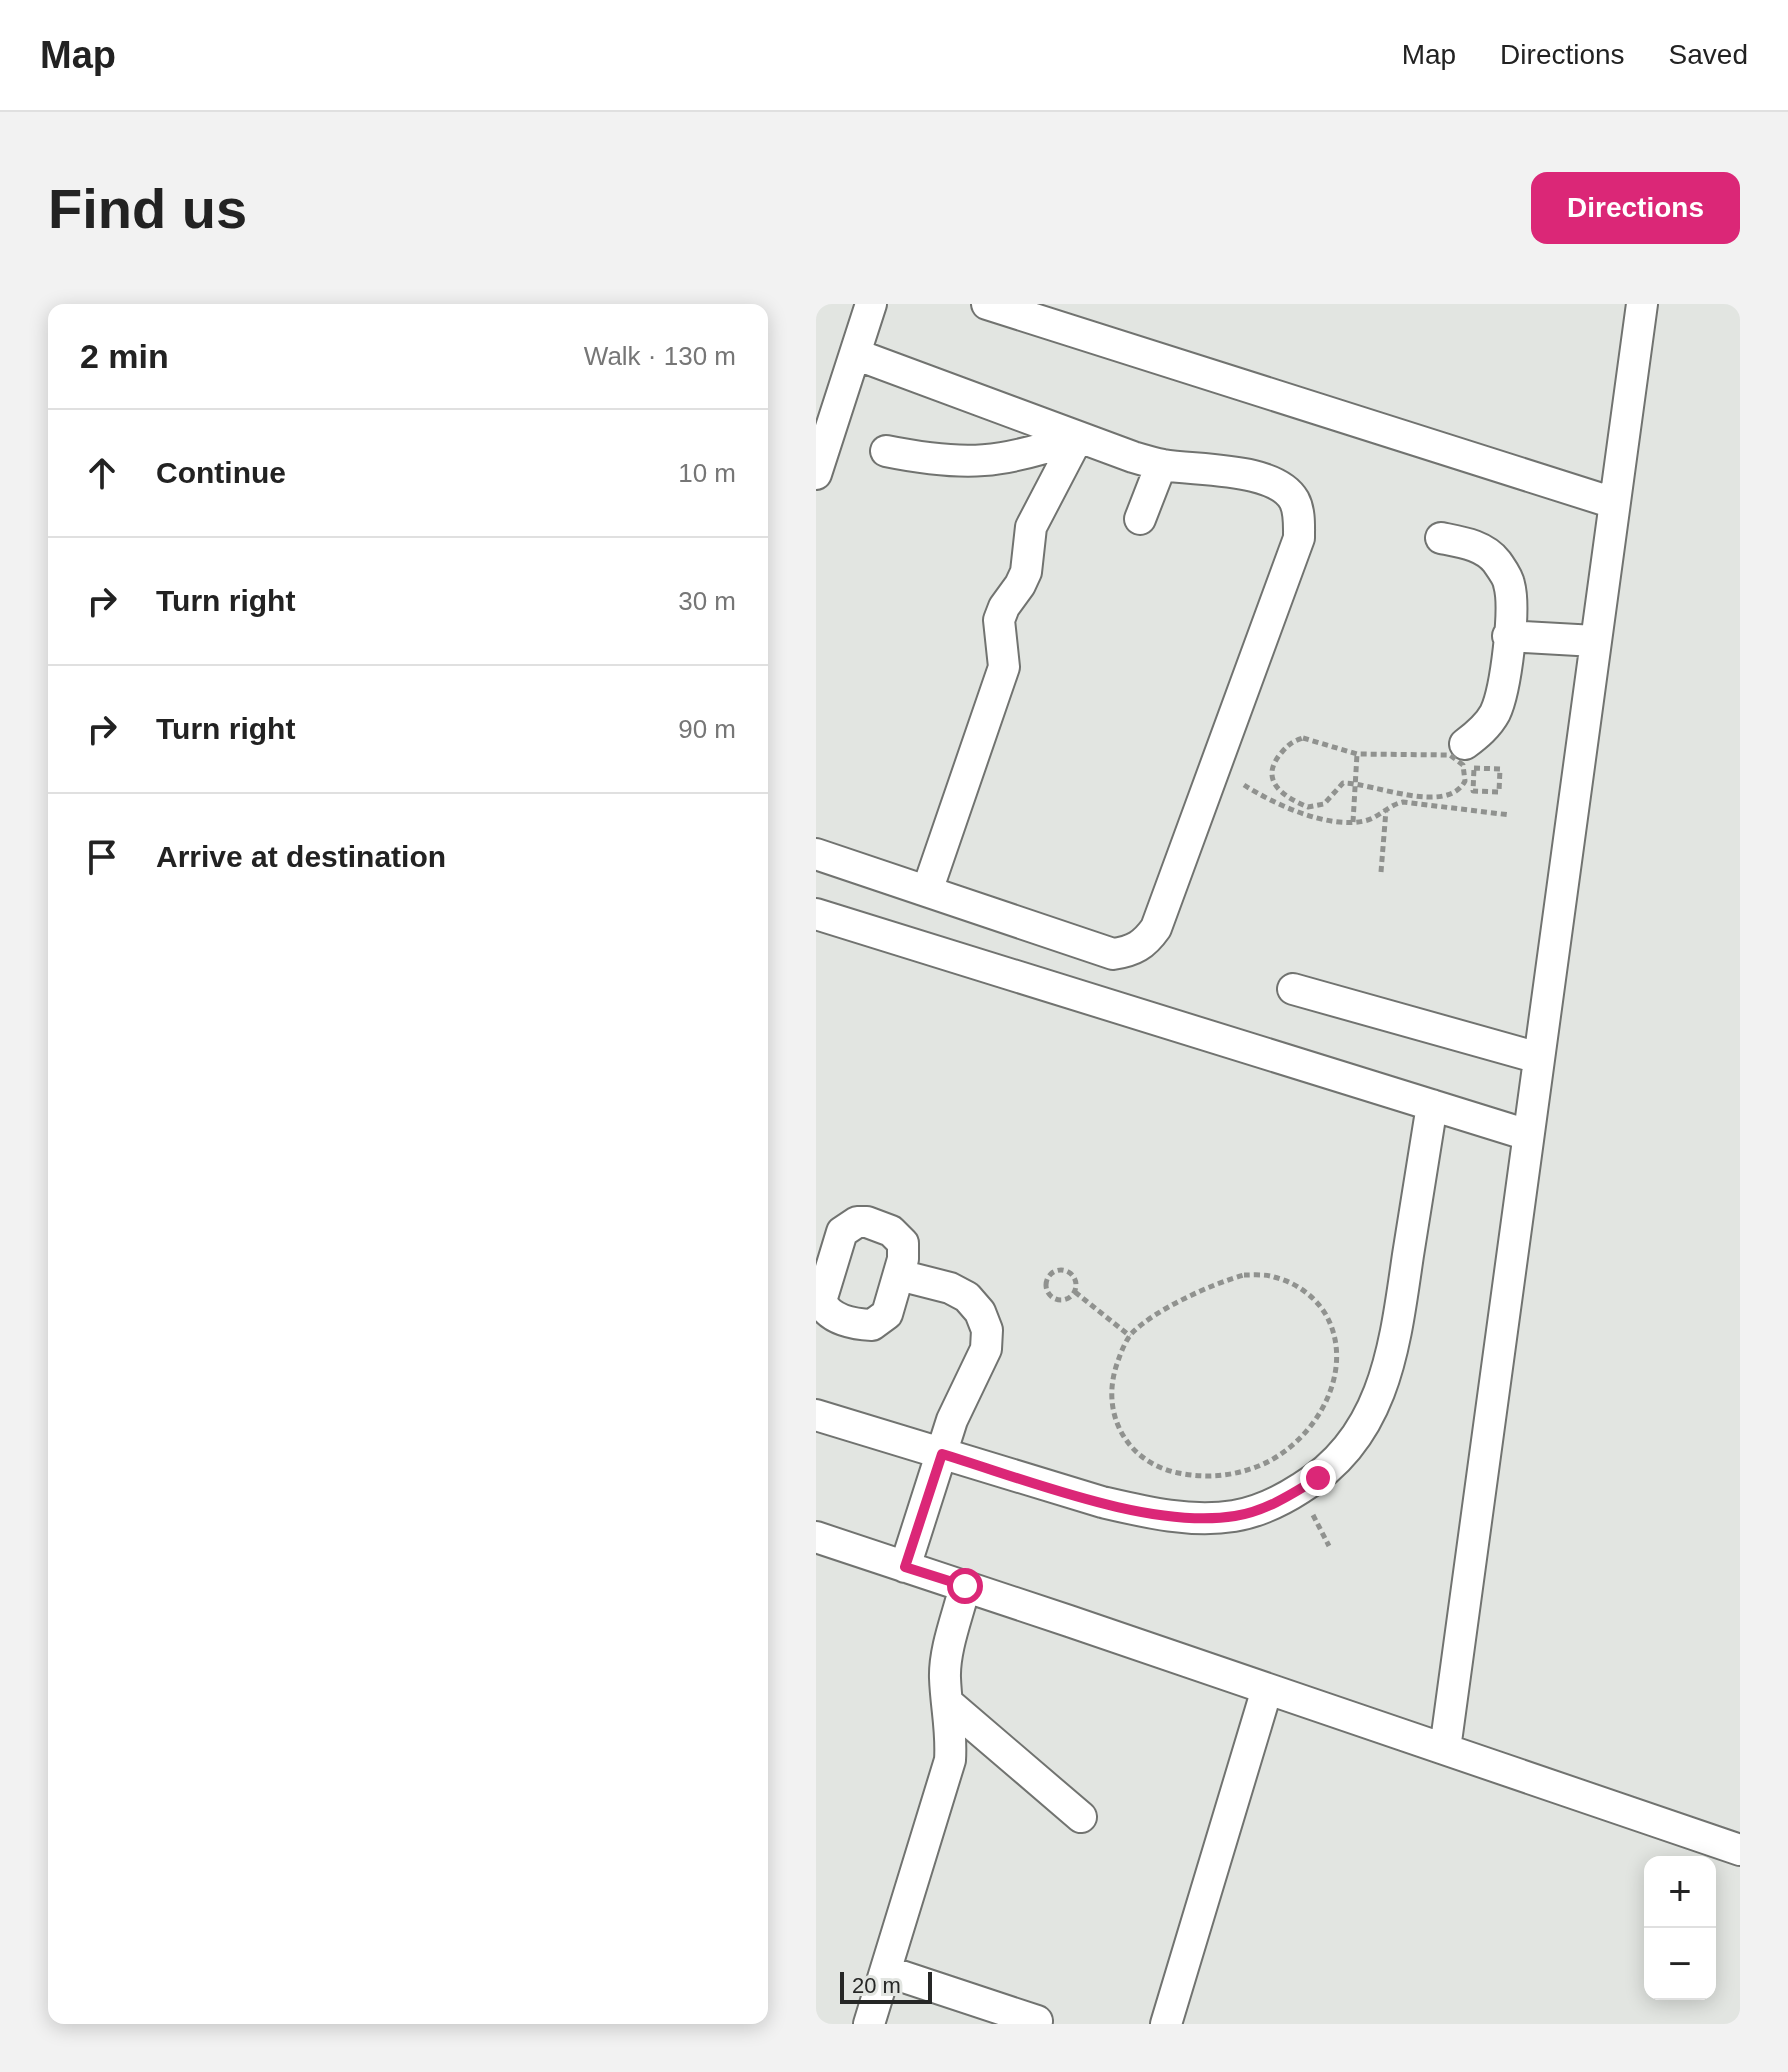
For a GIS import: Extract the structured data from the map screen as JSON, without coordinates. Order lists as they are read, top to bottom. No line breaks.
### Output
{"scale_bar":"20 m","page":{"header":"Map","nav":["Map","Directions","Saved"],"buttons":"Directions","title":"Find us","heading":["2 min","Walk · 130 m"],"list":[["Continue","10 m"],["Turn right","30 m"],["Turn right","90 m"],"Arrive at destination"],"map_buttons":["+","−"],"scale":"20 m"}}
